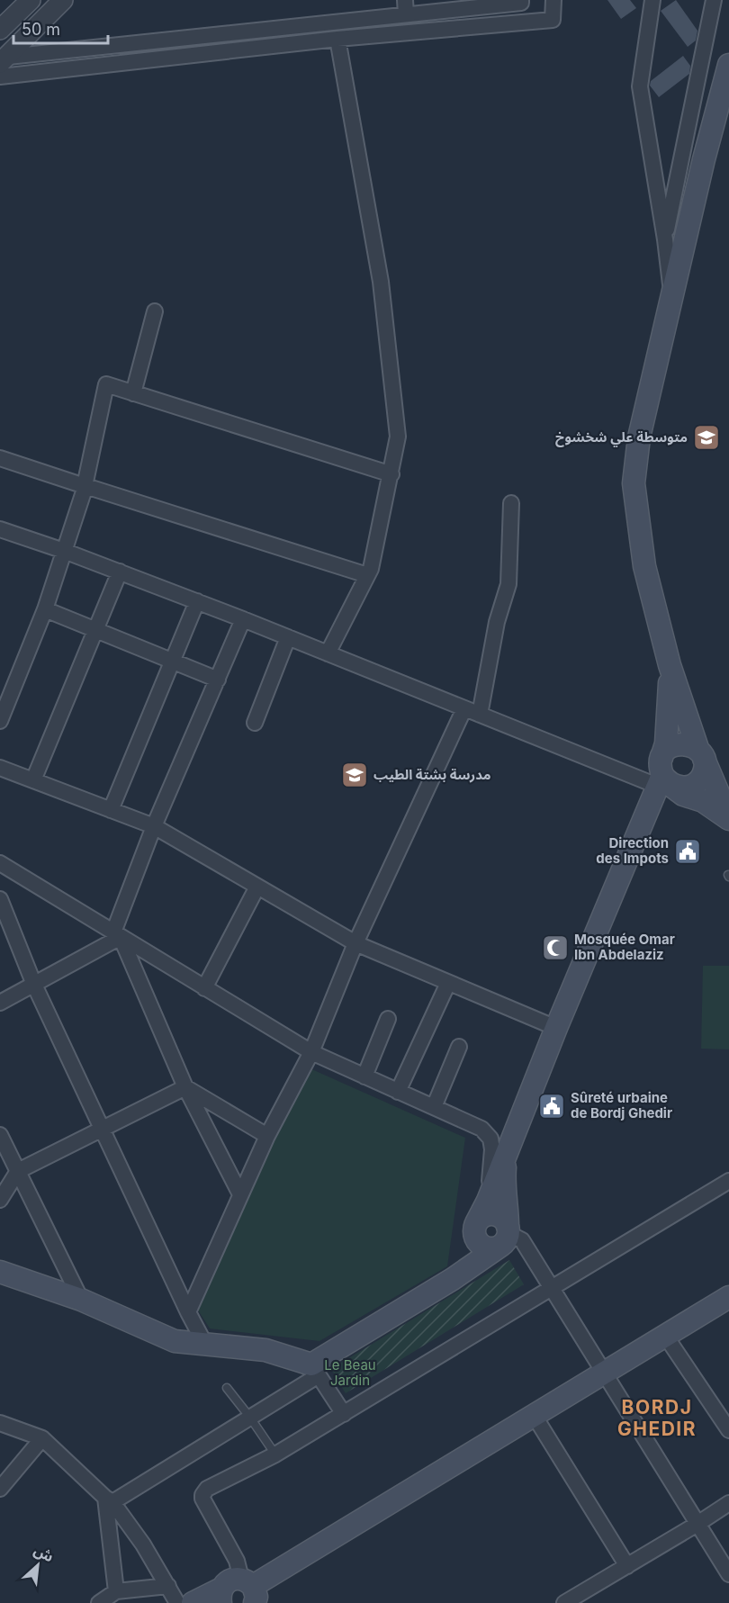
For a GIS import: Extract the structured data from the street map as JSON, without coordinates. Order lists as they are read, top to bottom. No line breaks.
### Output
{"districts":["BORDJ GHEDIR"],"parks":["Le Beau Jardin"],"places":{"school or university":["متوسطة علي شخشوخ","مدرسة بشتة الطيب"],"public building":["Direction des Impots","Sûreté urbaine de Bordj Ghedir"],"mosque":["Mosquée Omar Ibn Abdelaziz"]},"scale_bar":"50 m","north":"top right"}
